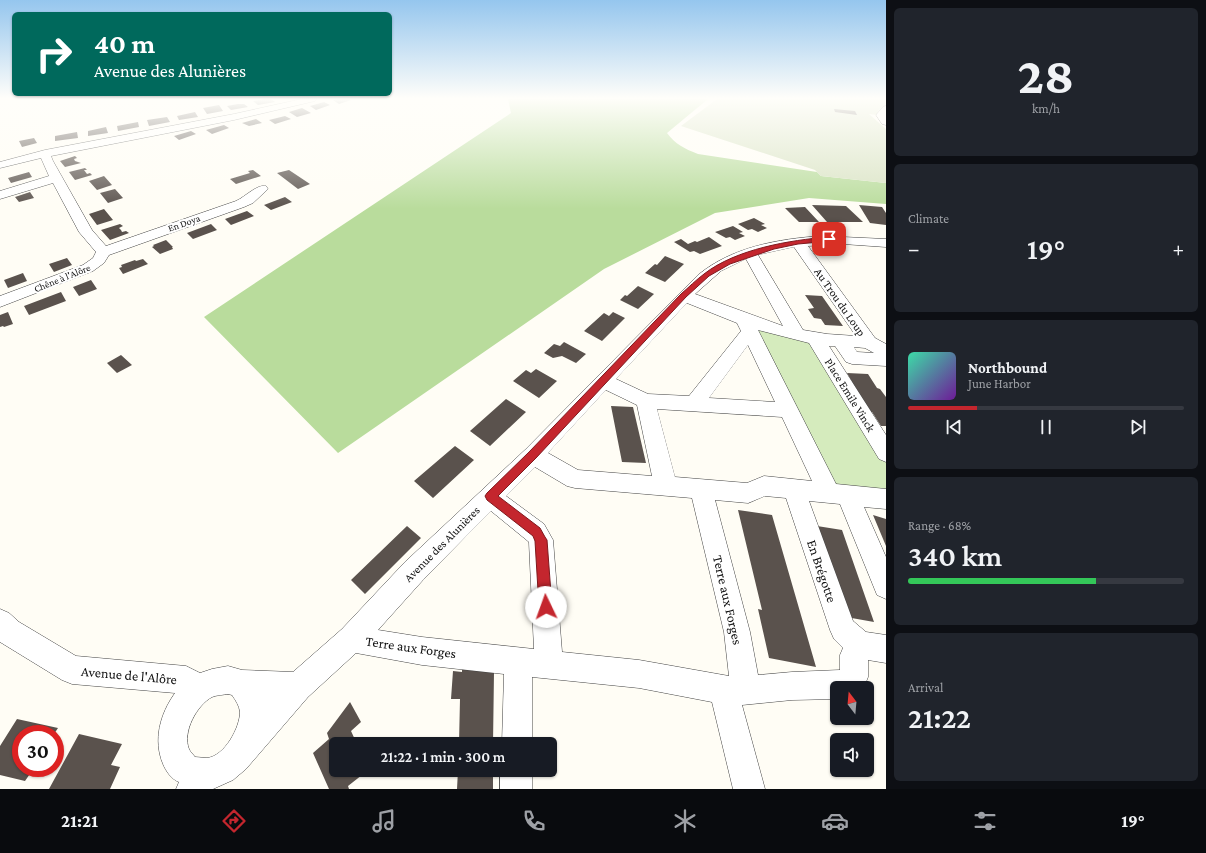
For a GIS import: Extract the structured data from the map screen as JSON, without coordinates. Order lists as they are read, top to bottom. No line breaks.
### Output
{"streets":{"street":["En Doya","Chêne à l'Alôre","Au Trou du Loup","Place Emile Vinck","Avenue des Alunières","En Brégotte","Terre aux Forges","Avenue de l'Alôre"]},"crossings":[["En Doya","Chêne à l'Alôre"],["Au Trou du Loup","Place Emile Vinck"],["Au Trou du Loup","Avenue des Alunières"],["Avenue des Alunières","Terre aux Forges"],["Avenue des Alunières","Avenue de l'Alôre"],["En Brégotte","Terre aux Forges"]],"north":"top","page":{"tile":[["28","km/h"],"Climate",["Range · 68%","340 km"],["Arrival","21:22"]],"turn":["40 m","Avenue des Alunières"],"heat":["−","19°","+"],"song":["Northbound","June Harbor"],"limit":"30","trip":"21:22 · 1 min · 300 m","tabs":["21:21","19°"]}}
